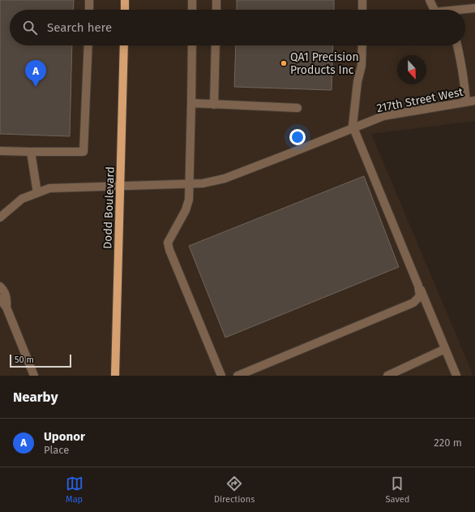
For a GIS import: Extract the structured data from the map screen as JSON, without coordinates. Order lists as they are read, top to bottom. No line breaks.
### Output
{"streets":{"main road":["Dodd Boulevard"],"street":["217th Street West"]},"crossings":[["217th Street West","Dodd Boulevard"]],"places":["QA1 Precision Products Inc"],"scale_bar":"50 m","north":"bottom","page":{"search":"Search here","pins":"A","scale":"50 m","heading":"Nearby","list":[{"mark":"A","name":"Uponor","note":"Place","value":"220 m"}],"nav":["Map","Directions","Saved"]}}
